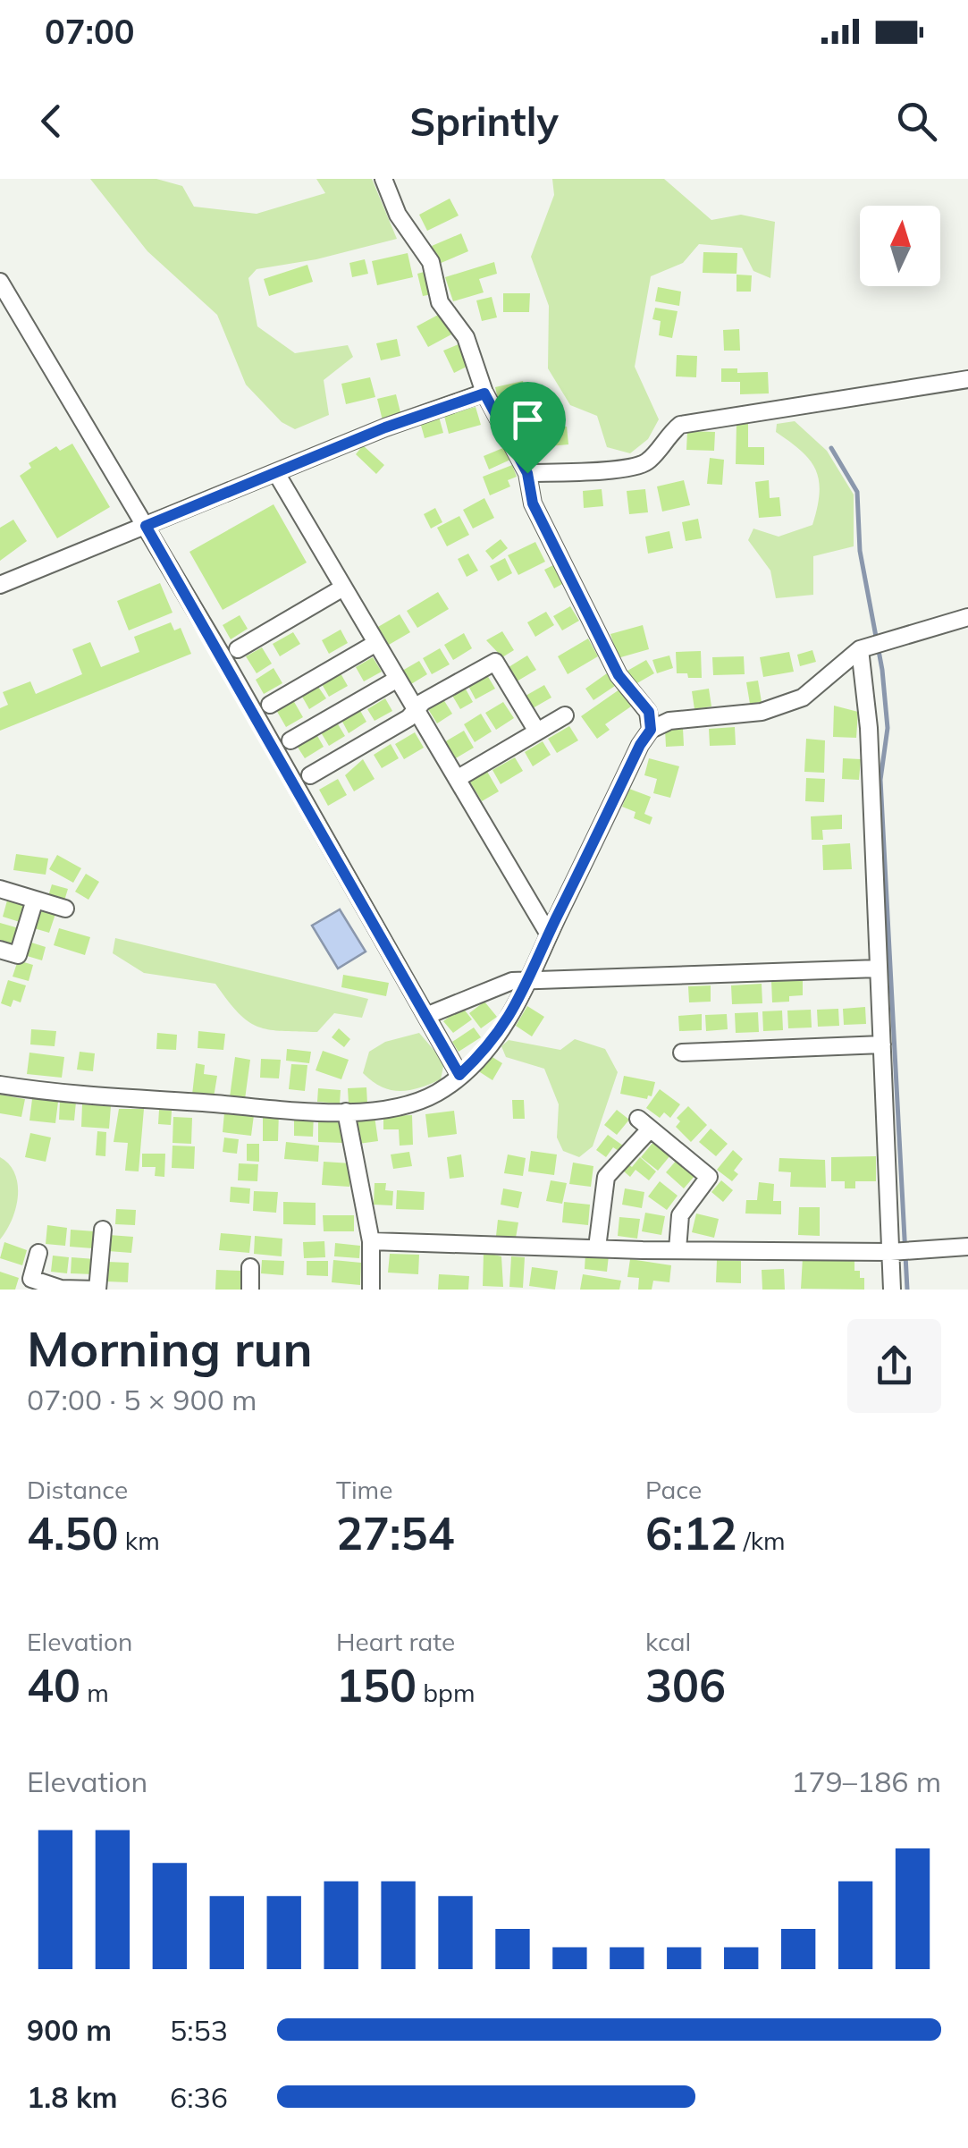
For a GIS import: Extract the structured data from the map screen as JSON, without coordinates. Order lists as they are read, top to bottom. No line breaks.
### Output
{"north":"top","page":{"status":"07:00","header":"Sprintly","heading":["Morning run","07:00 · 5 × 900 m"],"stats":[["Distance","4.50 km"],["Time","27:54"],["Pace","6:12 /km"],["Elevation","40 m"],["Heart rate","150 bpm"],["kcal","306"]],"chart":["Elevation","179–186 m"],"list":[{"name":"900 m","note":"5:53"},{"name":"1.8 km","note":"6:36"}]}}
